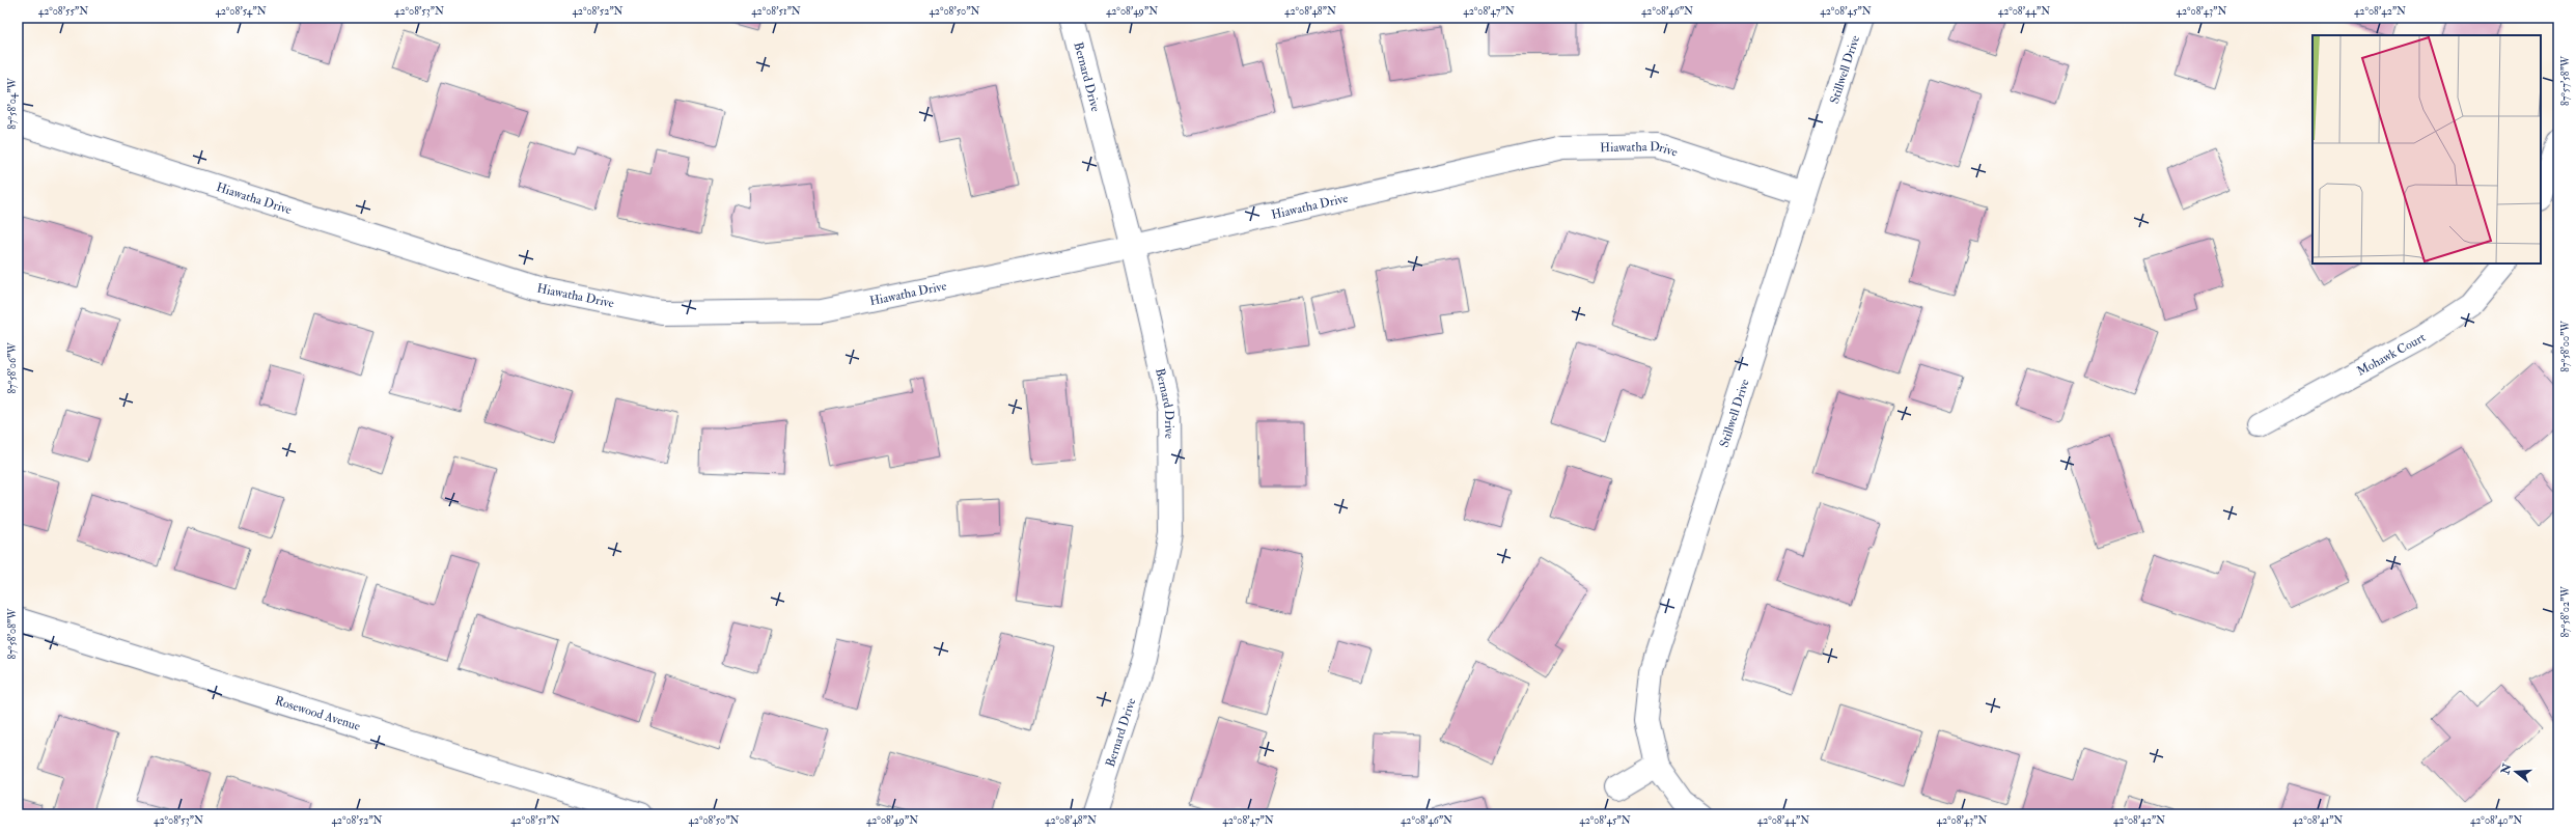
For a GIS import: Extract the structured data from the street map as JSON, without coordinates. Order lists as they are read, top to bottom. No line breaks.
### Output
{"streets":{"street":["Stillwell Drive","Bernard Drive","Hiawatha Drive","Mohawk Court","Rosewood Avenue"]},"crossings":[["Stillwell Drive","Hiawatha Drive"],["Bernard Drive","Hiawatha Drive"]],"north":"left","coordinates":["42°08'55\"N","42°08'54\"N","42°08'53\"N","42°08'52\"N","42°08'51\"N","42°08'50\"N","42°08'49\"N","42°08'48\"N","42°08'47\"N","42°08'46\"N","42°08'45\"N","42°08'44\"N","42°08'43\"N","42°08'42\"N","87°57'58\"W","87°58'04\"W","87°58'00\"W","87°58'06\"W","87°58'02\"W","87°58'08\"W","42°08'41\"N","42°08'40\"N"]}
